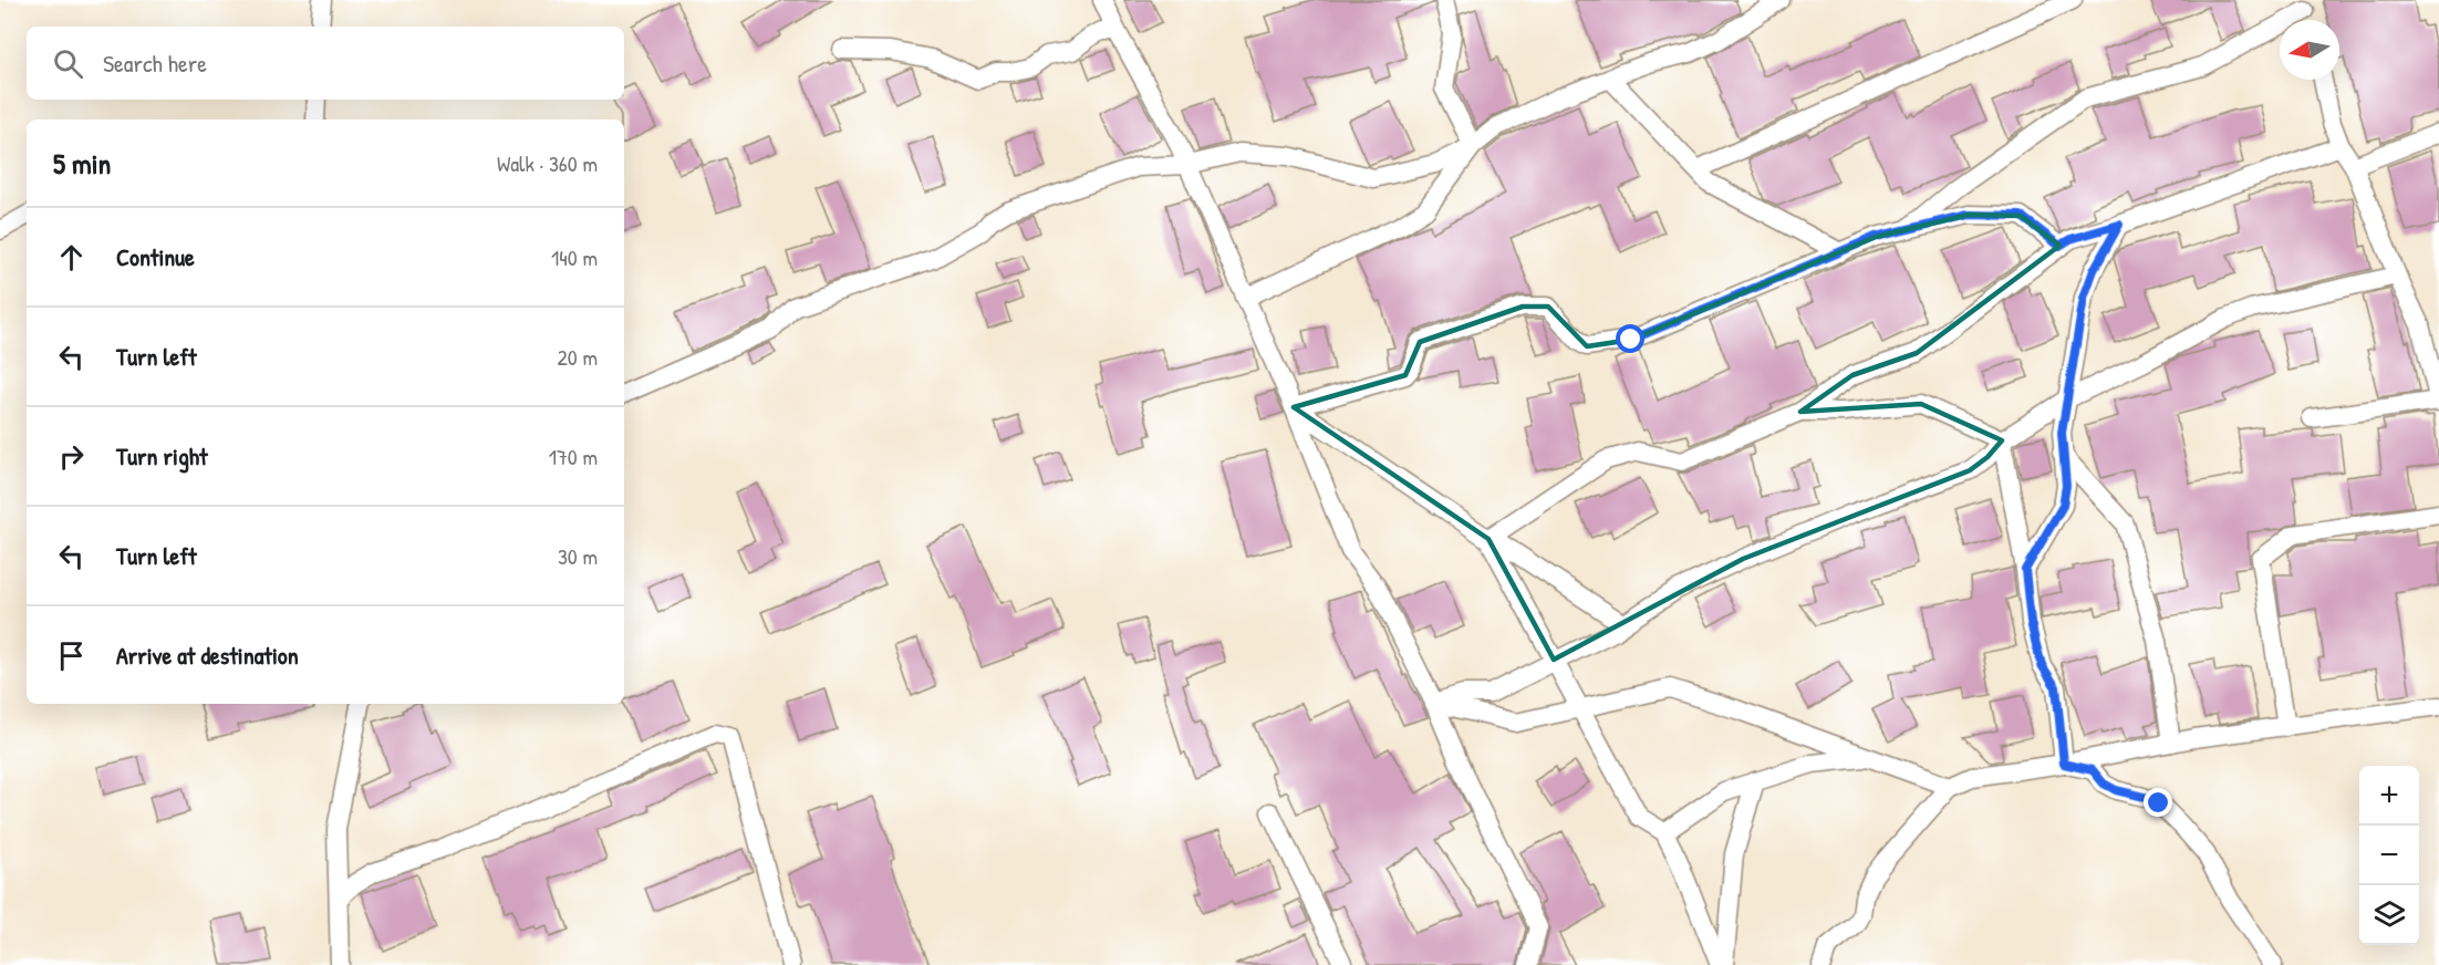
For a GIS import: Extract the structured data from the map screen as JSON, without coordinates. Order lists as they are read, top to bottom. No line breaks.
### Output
{"north":"left","page":{"search":"Search here","heading":["5 min","Walk · 360 m"],"list":[["Continue","140 m"],["Turn left","20 m"],["Turn right","170 m"],["Turn left","30 m"],"Arrive at destination"],"map_buttons":["+","−"]}}
